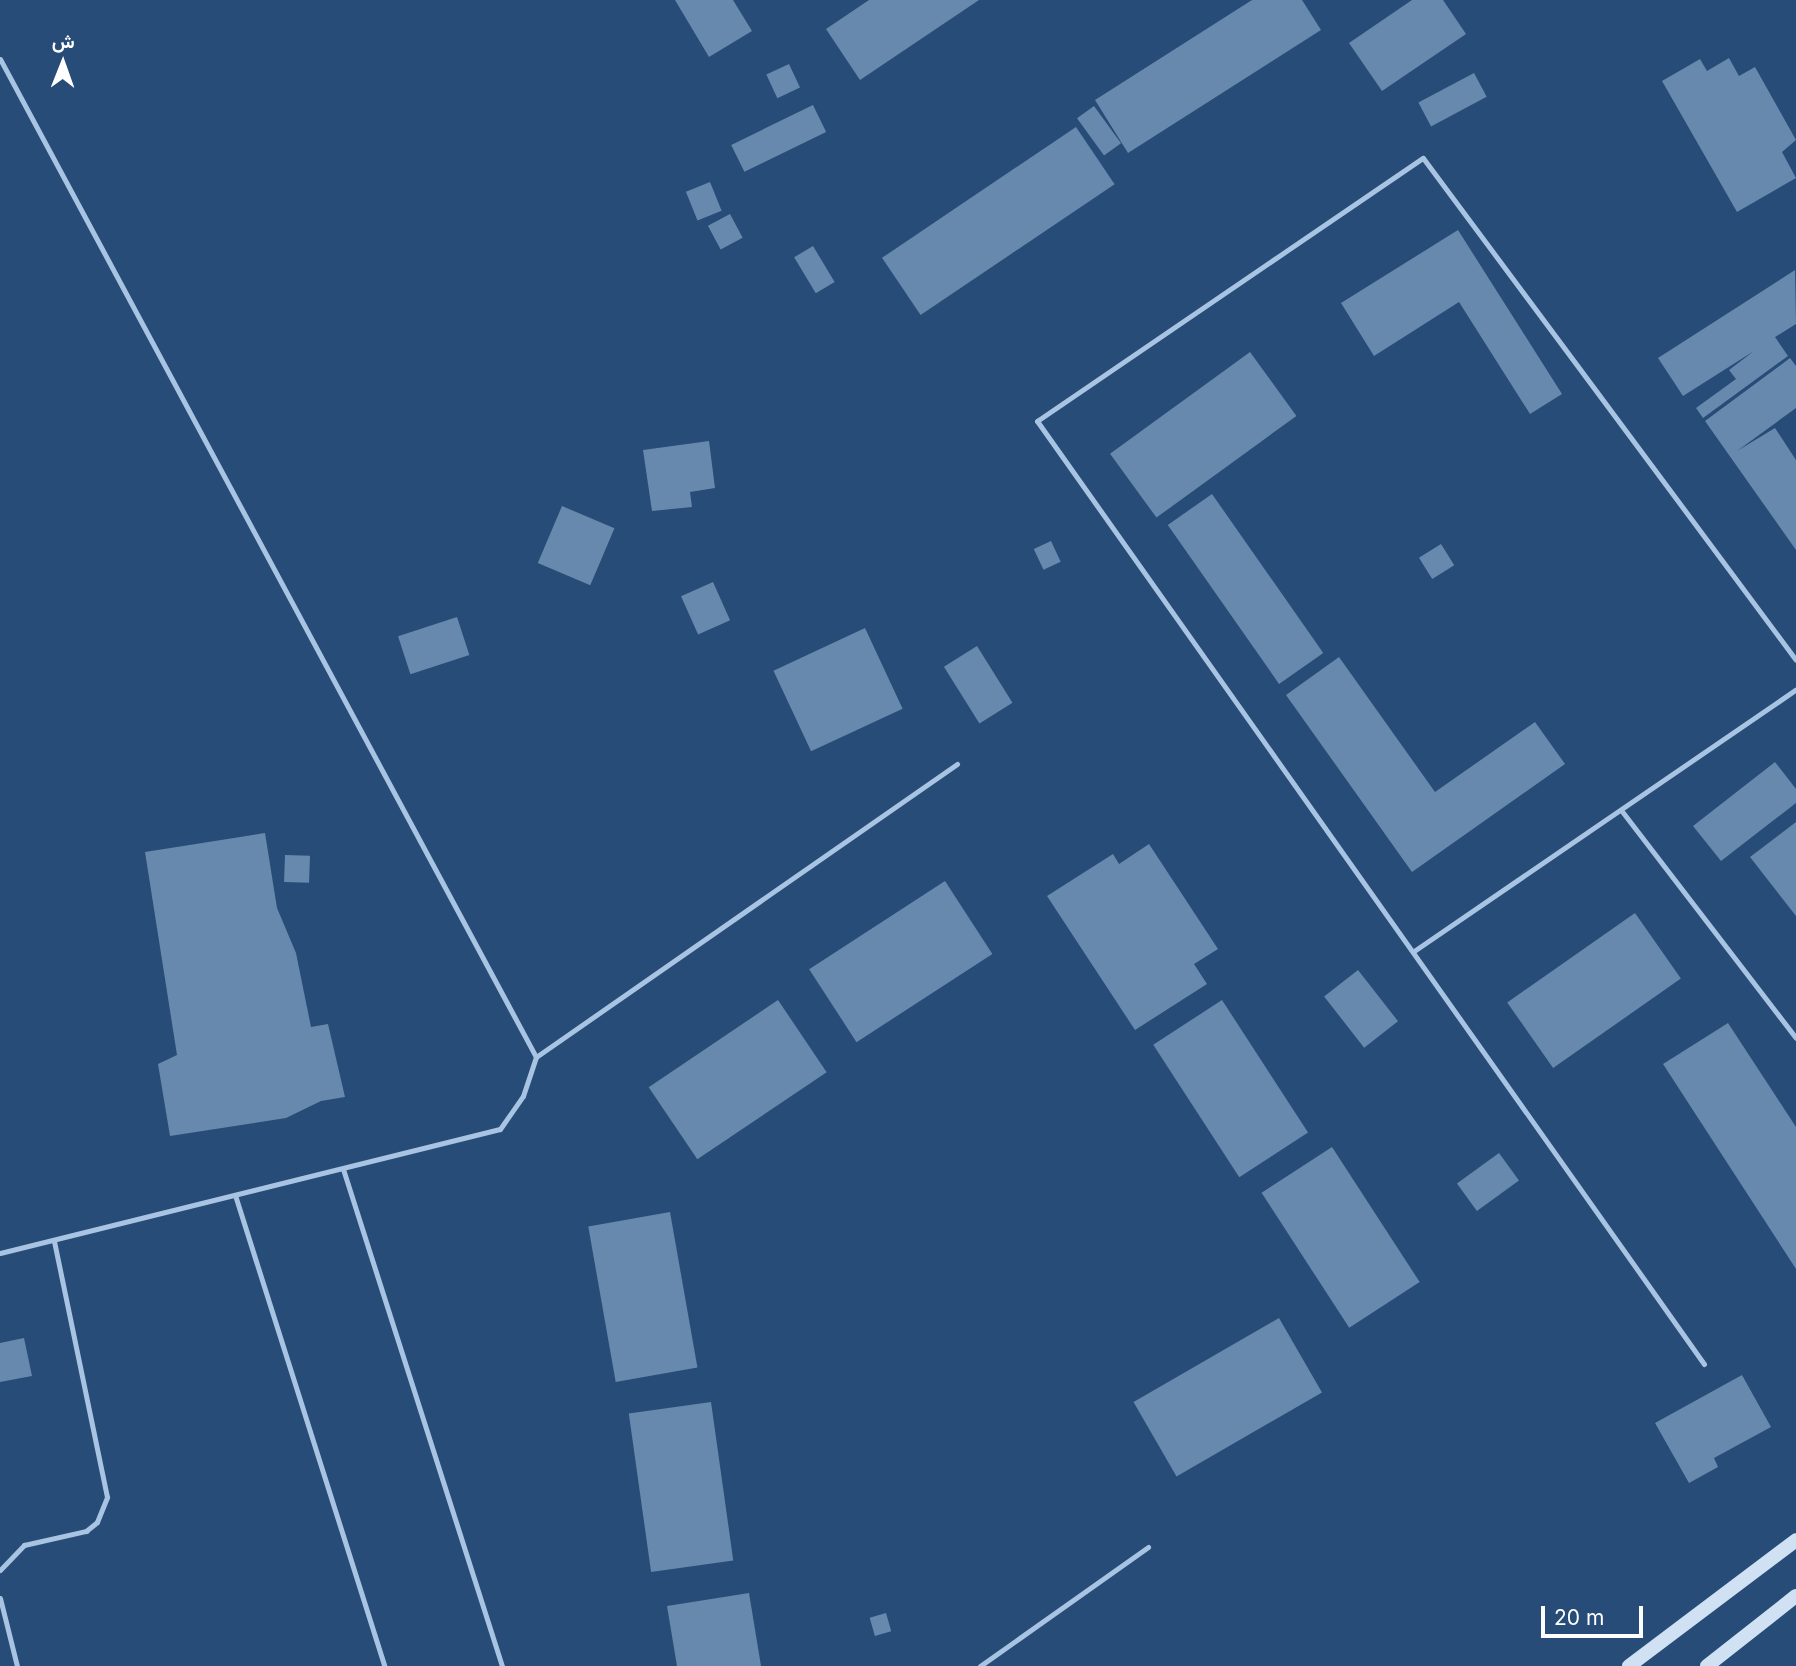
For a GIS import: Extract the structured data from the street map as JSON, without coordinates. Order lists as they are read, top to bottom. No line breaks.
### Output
{"scale_bar":"20 m","north":"top"}
